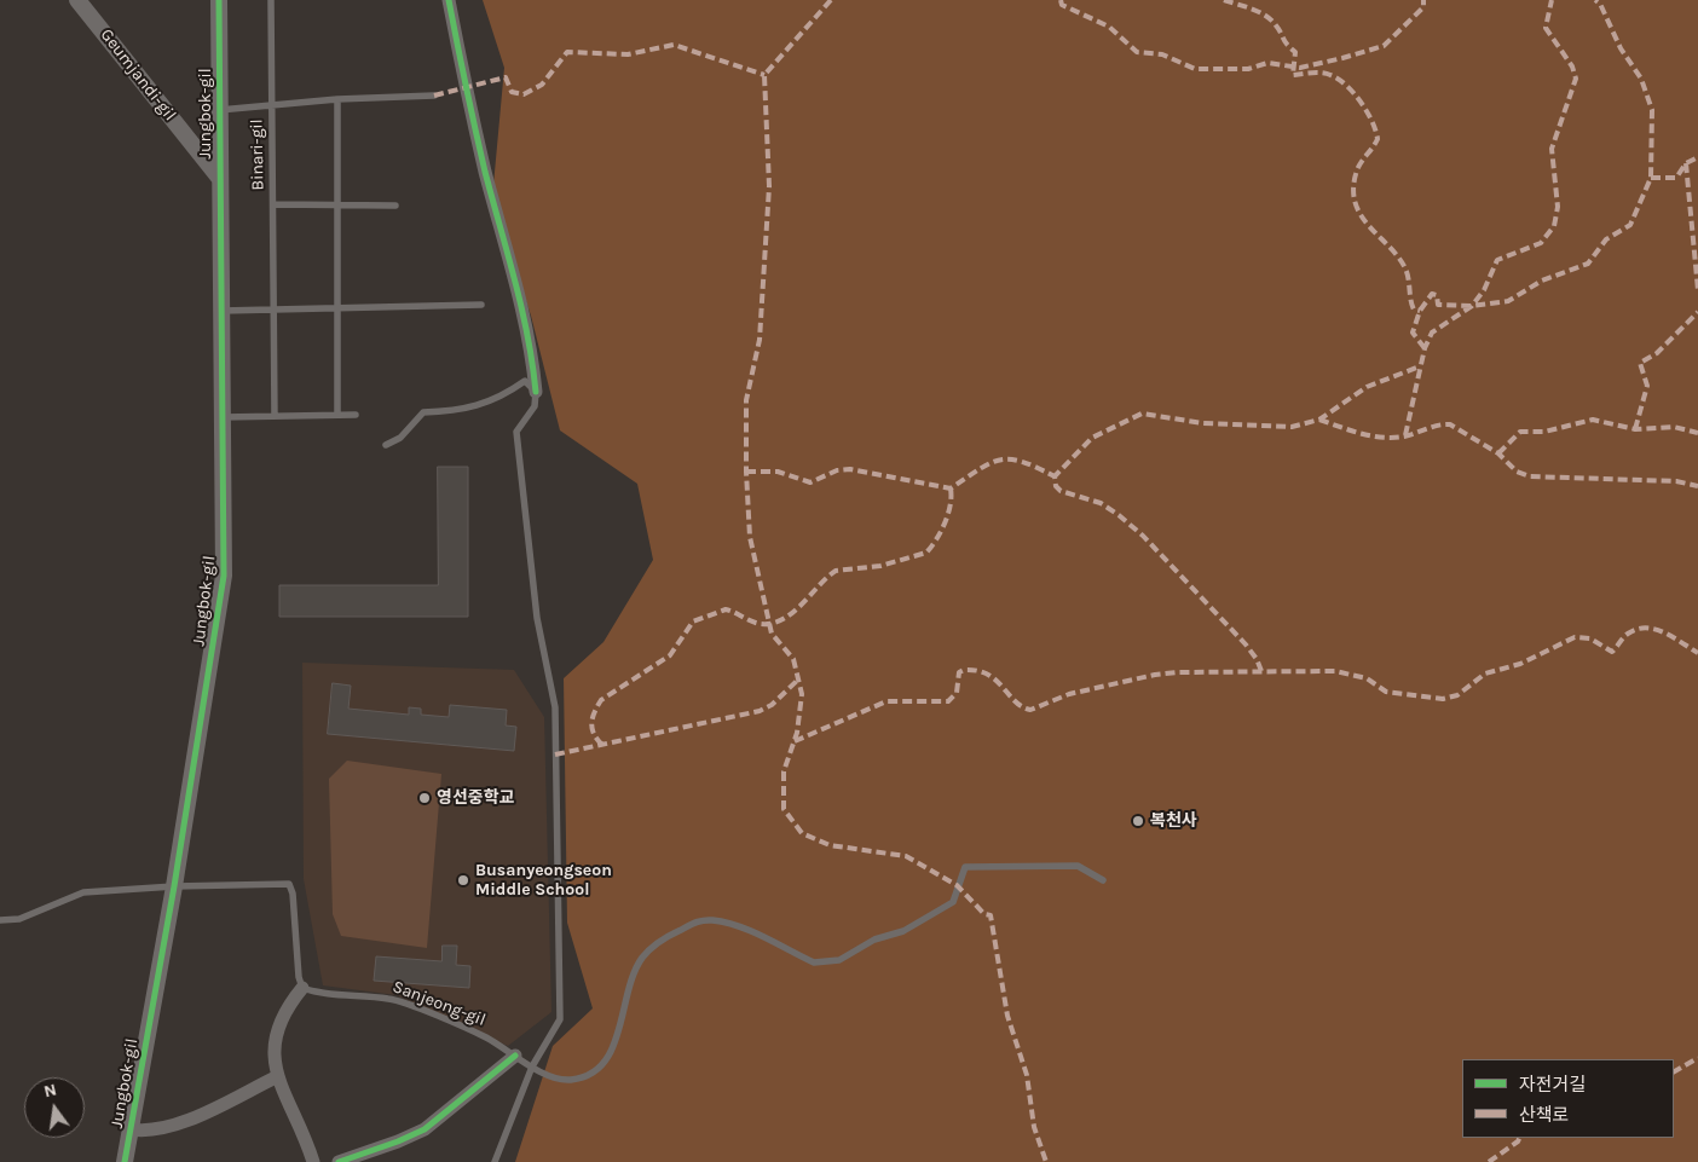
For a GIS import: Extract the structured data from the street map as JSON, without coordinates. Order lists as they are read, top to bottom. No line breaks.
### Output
{"streets":{"street":["Geumjandi-gil","Jungbok-gil"],"lane":["Binari-gil","Sanjeong-gil"]},"crossings":[["Geumjandi-gil","Jungbok-gil"],["Jungbok-gil","Binari-gil"]],"places":["영선중학교","복천사","Busanyeongseon Middle School"],"legend":["자전거길","산책로"],"north":"top"}
